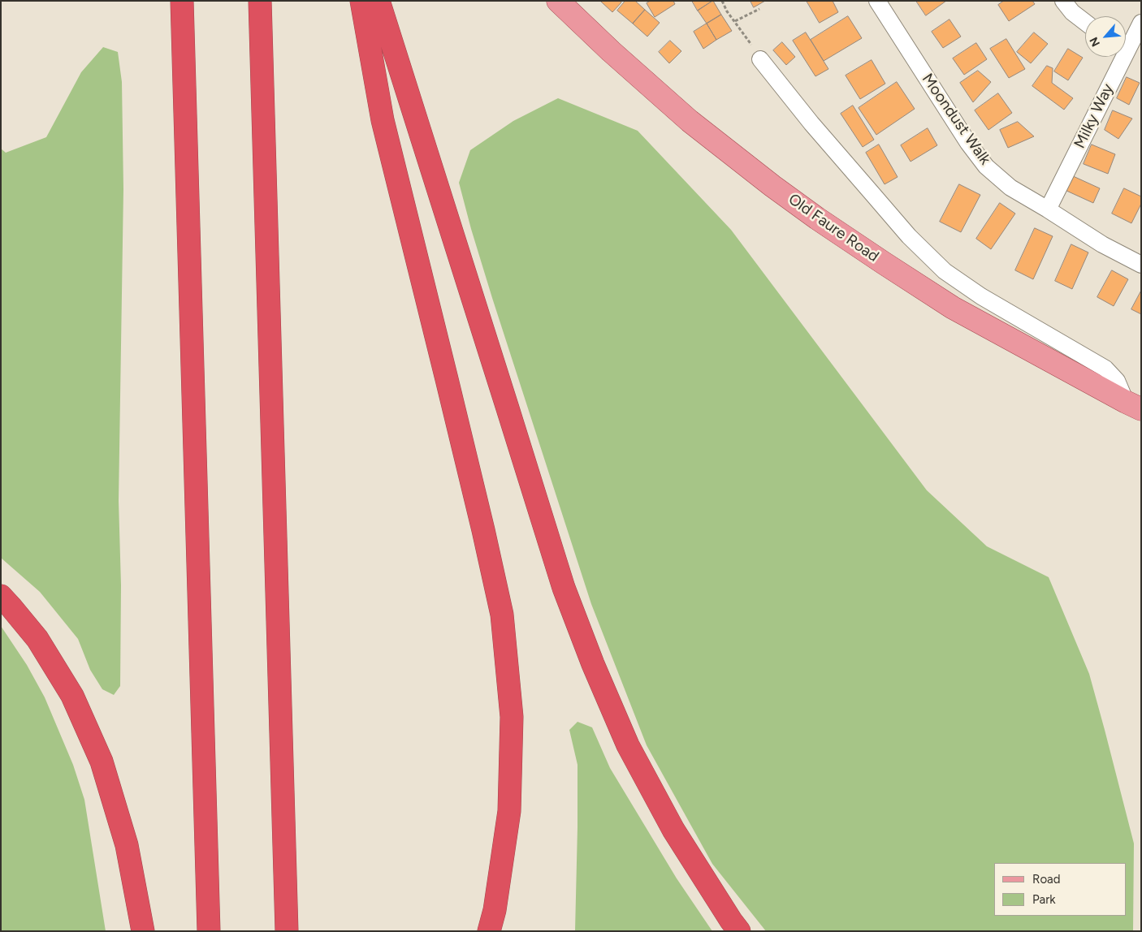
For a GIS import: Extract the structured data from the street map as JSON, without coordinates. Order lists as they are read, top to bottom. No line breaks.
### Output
{"streets":{"main road":["Old Faure Road"],"street":["Milky Way","Moondust Walk"]},"crossings":[["Milky Way","Moondust Walk"]],"legend":["Road","Park"],"north":"bottom left"}
